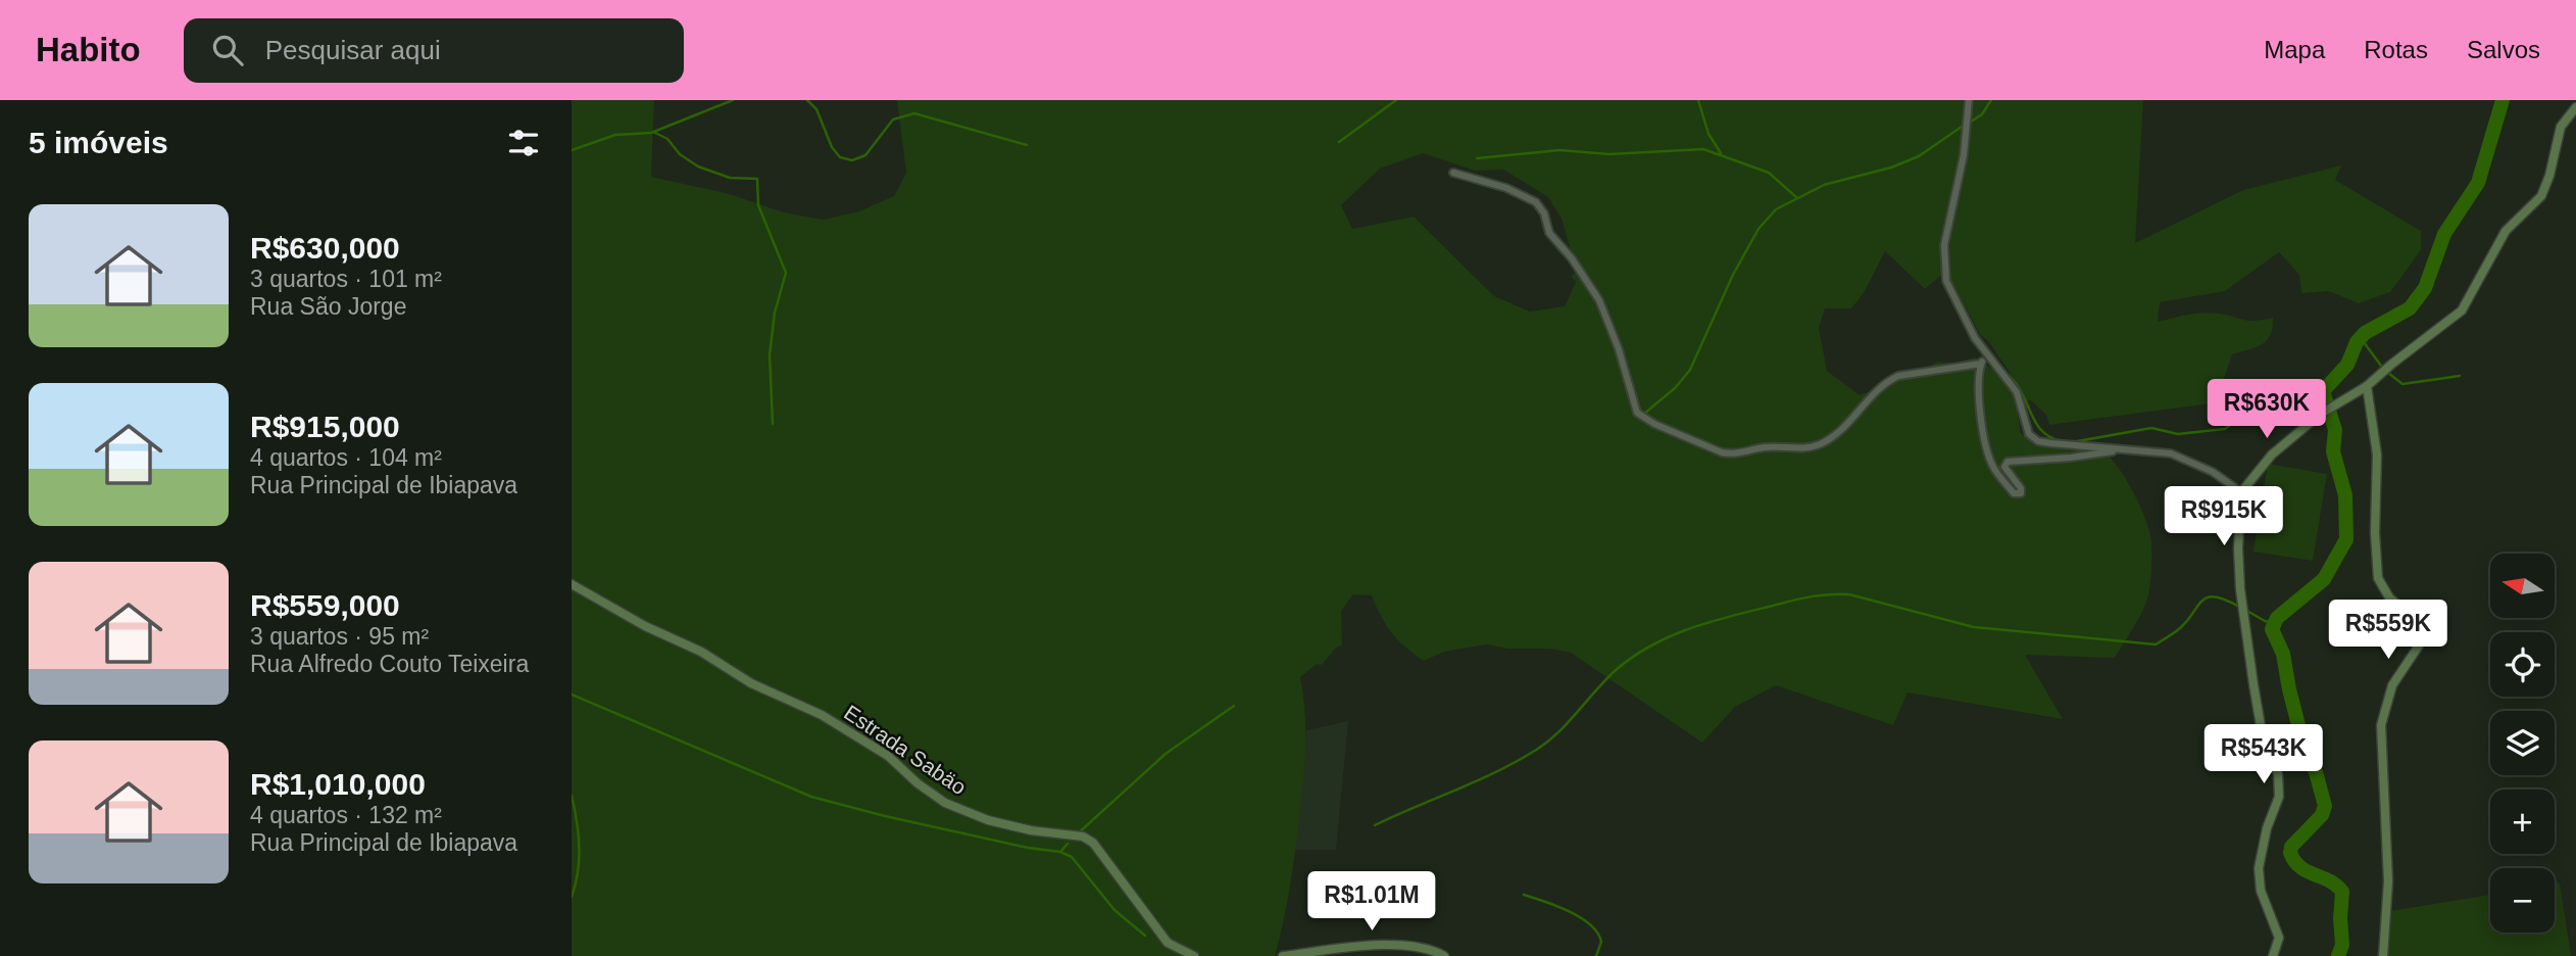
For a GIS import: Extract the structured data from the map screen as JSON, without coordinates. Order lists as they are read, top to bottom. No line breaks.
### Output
{"streets":{"street":["Estrada Sabäo"]},"north":"left","page":{"header":"Habito","search":"Pesquisar aqui","nav":["Mapa","Rotas","Salvos"],"heading":"5 imóveis","list":[{"name":"R$630,000","note":"3 quartos · 101 m² · Rua São Jorge"},{"name":"R$915,000","note":"4 quartos · 104 m² · Rua Principal de Ibiapava"},{"name":"R$559,000","note":"3 quartos · 95 m² · Rua Alfredo Couto Teixeira"},{"name":"R$1,010,000","note":"4 quartos · 132 m² · Rua Principal de Ibiapava"}],"price":["R$630K","R$915K","R$559K","R$543K","R$1.01M"],"map_buttons":["+","−"]}}
